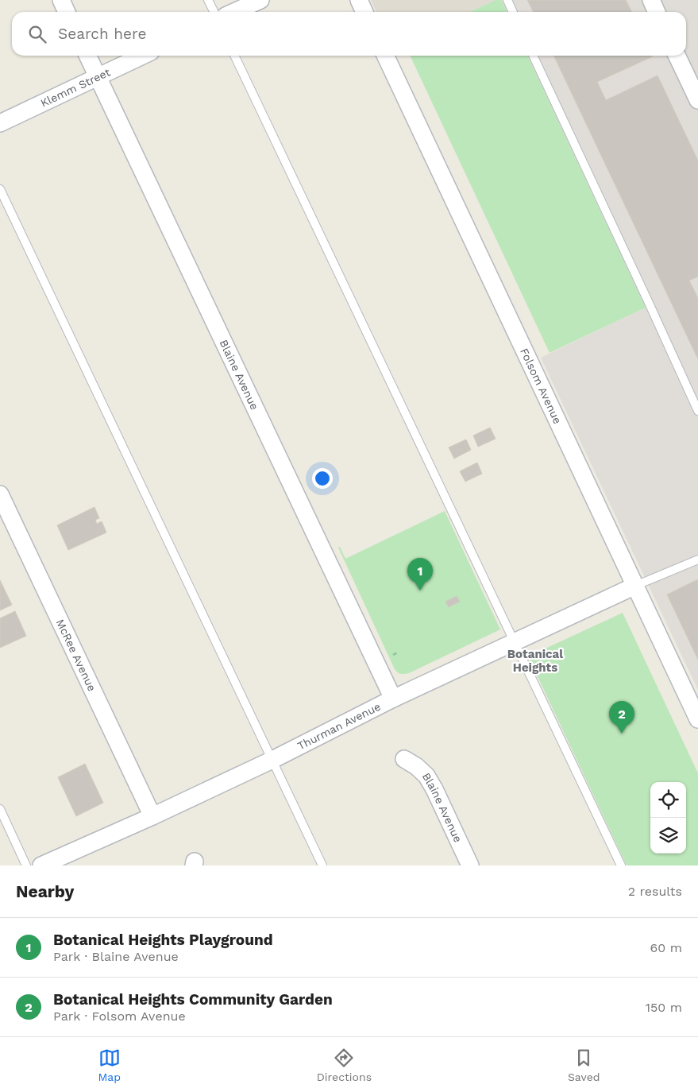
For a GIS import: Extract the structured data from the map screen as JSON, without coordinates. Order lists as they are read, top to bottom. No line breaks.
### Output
{"streets":{"street":["Klemm Street","Blaine Avenue","Folsom Avenue","McRee Avenue","Thurman Avenue"]},"crossings":[["Klemm Street","Blaine Avenue"],["Blaine Avenue","Thurman Avenue"],["Folsom Avenue","Thurman Avenue"],["McRee Avenue","Thurman Avenue"]],"districts":["Botanical Heights"],"page":{"search":"Search here","pins":["1","2"],"heading":["Nearby","2 results"],"list":[{"mark":"1","name":"Botanical Heights Playground","note":"Park · Blaine Avenue","value":"60 m"},{"mark":"2","name":"Botanical Heights Community Garden","note":"Park · Folsom Avenue","value":"150 m"}],"nav":["Map","Directions","Saved"]}}
